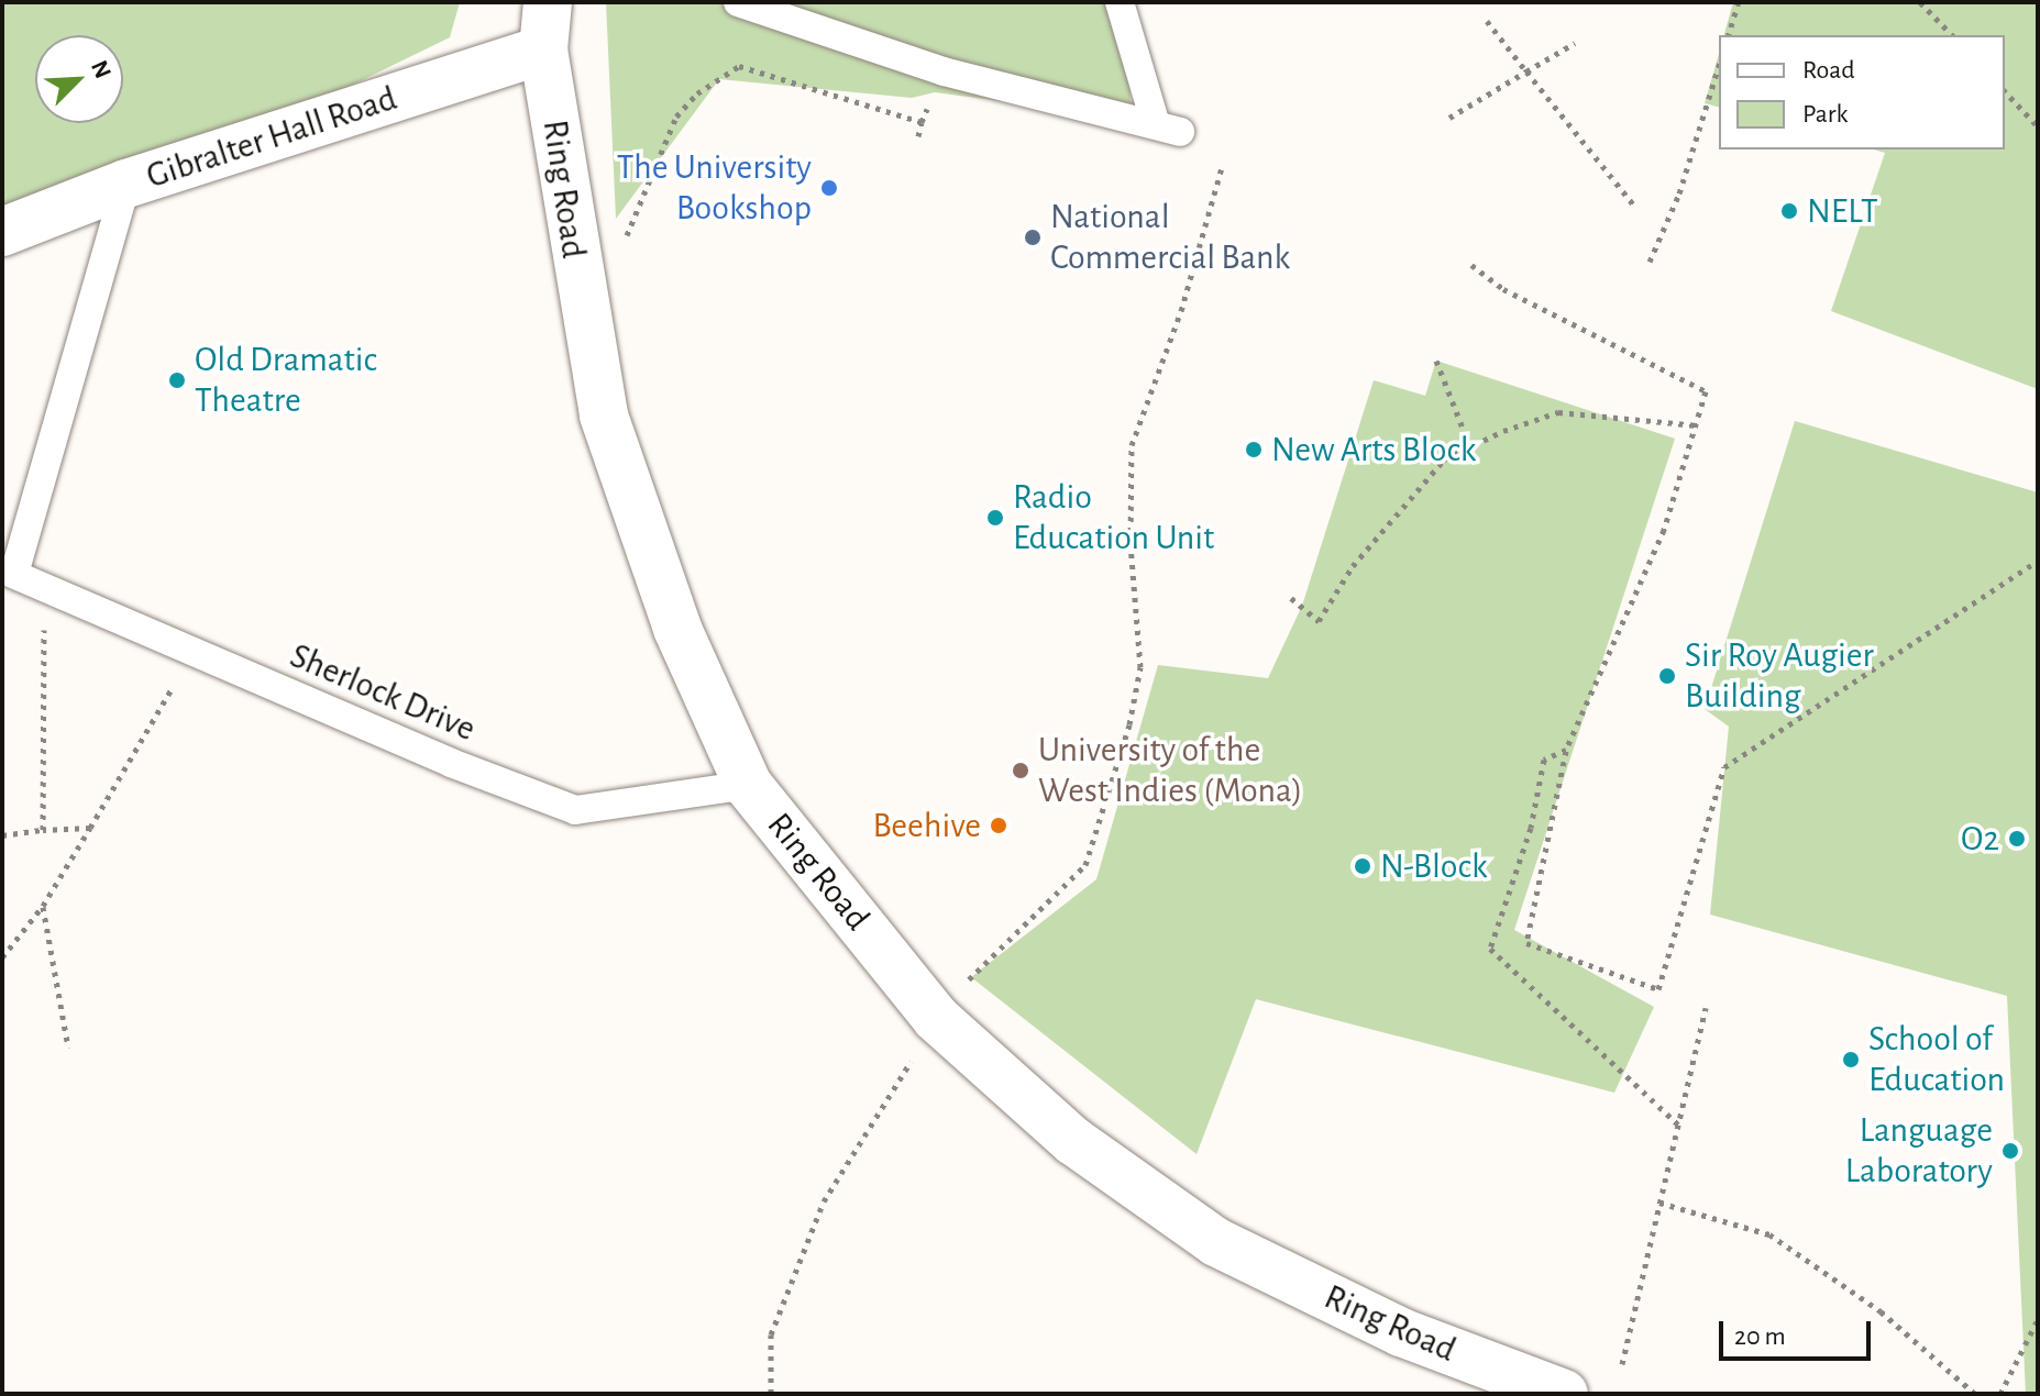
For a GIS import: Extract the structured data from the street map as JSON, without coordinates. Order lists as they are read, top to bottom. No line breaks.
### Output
{"streets":{"street":["Gibralter Hall Road","Ring Road"],"lane":["Sherlock Drive"]},"crossings":[["Gibralter Hall Road","Ring Road"],["Ring Road","Sherlock Drive"]],"places":["The University Bookshop","NELT","National Commercial Bank","Old Dramatic Theatre","New Arts Block","Radio Education Unit","Sir Roy Augier Building","University of the West Indies (Mona)","Beehive","O2","N-Block","School of Education","Language Laboratory"],"legend":["Road","Park"],"scale_bar":"20 m","north":"top right"}
